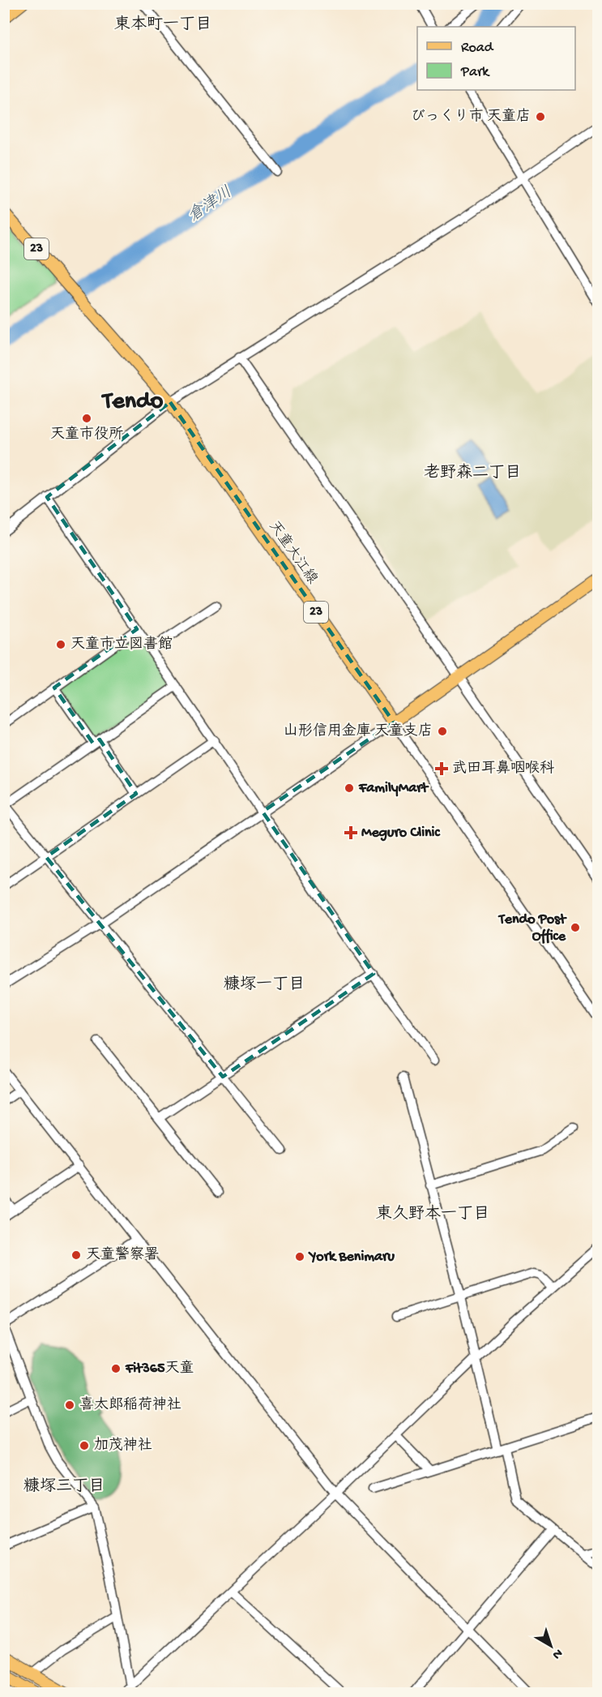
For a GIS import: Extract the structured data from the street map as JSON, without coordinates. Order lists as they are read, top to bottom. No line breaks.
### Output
{"streets":{"main road":["23","天童大江線"]},"districts":["東本町一丁目","Tendo","老野森二丁目","糠塚一丁目","東久野本一丁目","糠塚三丁目"],"water":["倉津川"],"places":{"other":["びっくり市 天童店","天童市役所","天童市立図書館","山形信用金庫 天童支店","FamilyMart","Tendo Post Office","天童警察署","York Benimaru","Fit365天童","喜太郎稲荷神社","加茂神社"],"health":["武田耳鼻咽喉科","Meguro Clinic"]},"legend":["Road","Park"],"north":"bottom right"}
